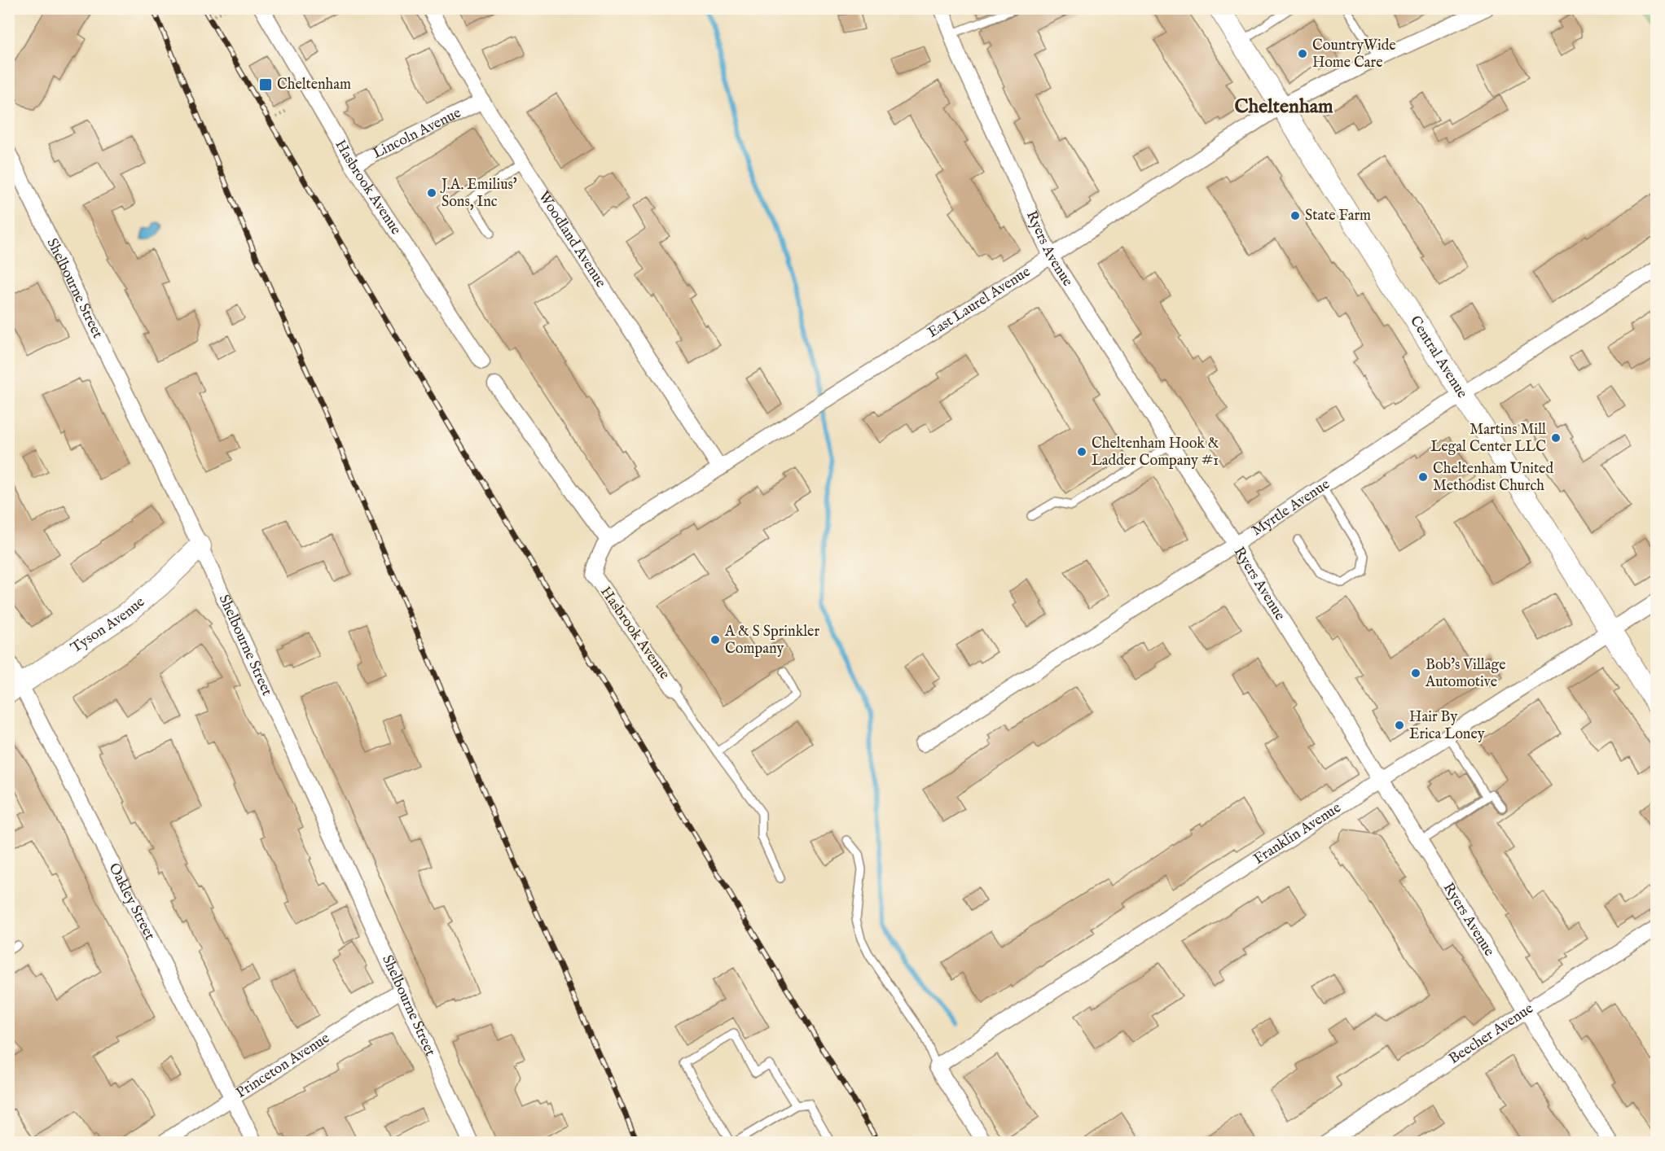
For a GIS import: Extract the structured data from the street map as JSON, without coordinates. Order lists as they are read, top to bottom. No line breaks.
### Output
{"streets":{"main road":["Central Avenue","Tyson Avenue"],"street":["Lincoln Avenue","Hasbrook Avenue","Woodland Avenue","Ryers Avenue","Shelbourne Street","East Laurel Avenue","Myrtle Avenue","Franklin Avenue","Oakley Street","Beecher Avenue","Princeton Avenue"]},"crossings":[["Lincoln Avenue","Hasbrook Avenue"],["Lincoln Avenue","Woodland Avenue"],["Hasbrook Avenue","East Laurel Avenue"],["Woodland Avenue","East Laurel Avenue"],["Ryers Avenue","East Laurel Avenue"],["Ryers Avenue","Myrtle Avenue"],["Ryers Avenue","Franklin Avenue"],["Ryers Avenue","Beecher Avenue"],["Shelbourne Street","Tyson Avenue"],["Shelbourne Street","Princeton Avenue"],["East Laurel Avenue","Central Avenue"],["Central Avenue","Myrtle Avenue"],["Central Avenue","Franklin Avenue"],["Tyson Avenue","Oakley Street"],["Oakley Street","Princeton Avenue"]],"districts":["Cheltenham"],"places":{"other":["CountryWide Home Care","J.A. Emilius' Sons, Inc","State Farm","Martins Mill Legal Center LLC","Cheltenham Hook & Ladder Company #1","Cheltenham United Methodist Church","A & S Sprinkler Company","Bob's Village Automotive","Hair By Erica Loney"],"transit":["Cheltenham"]}}
